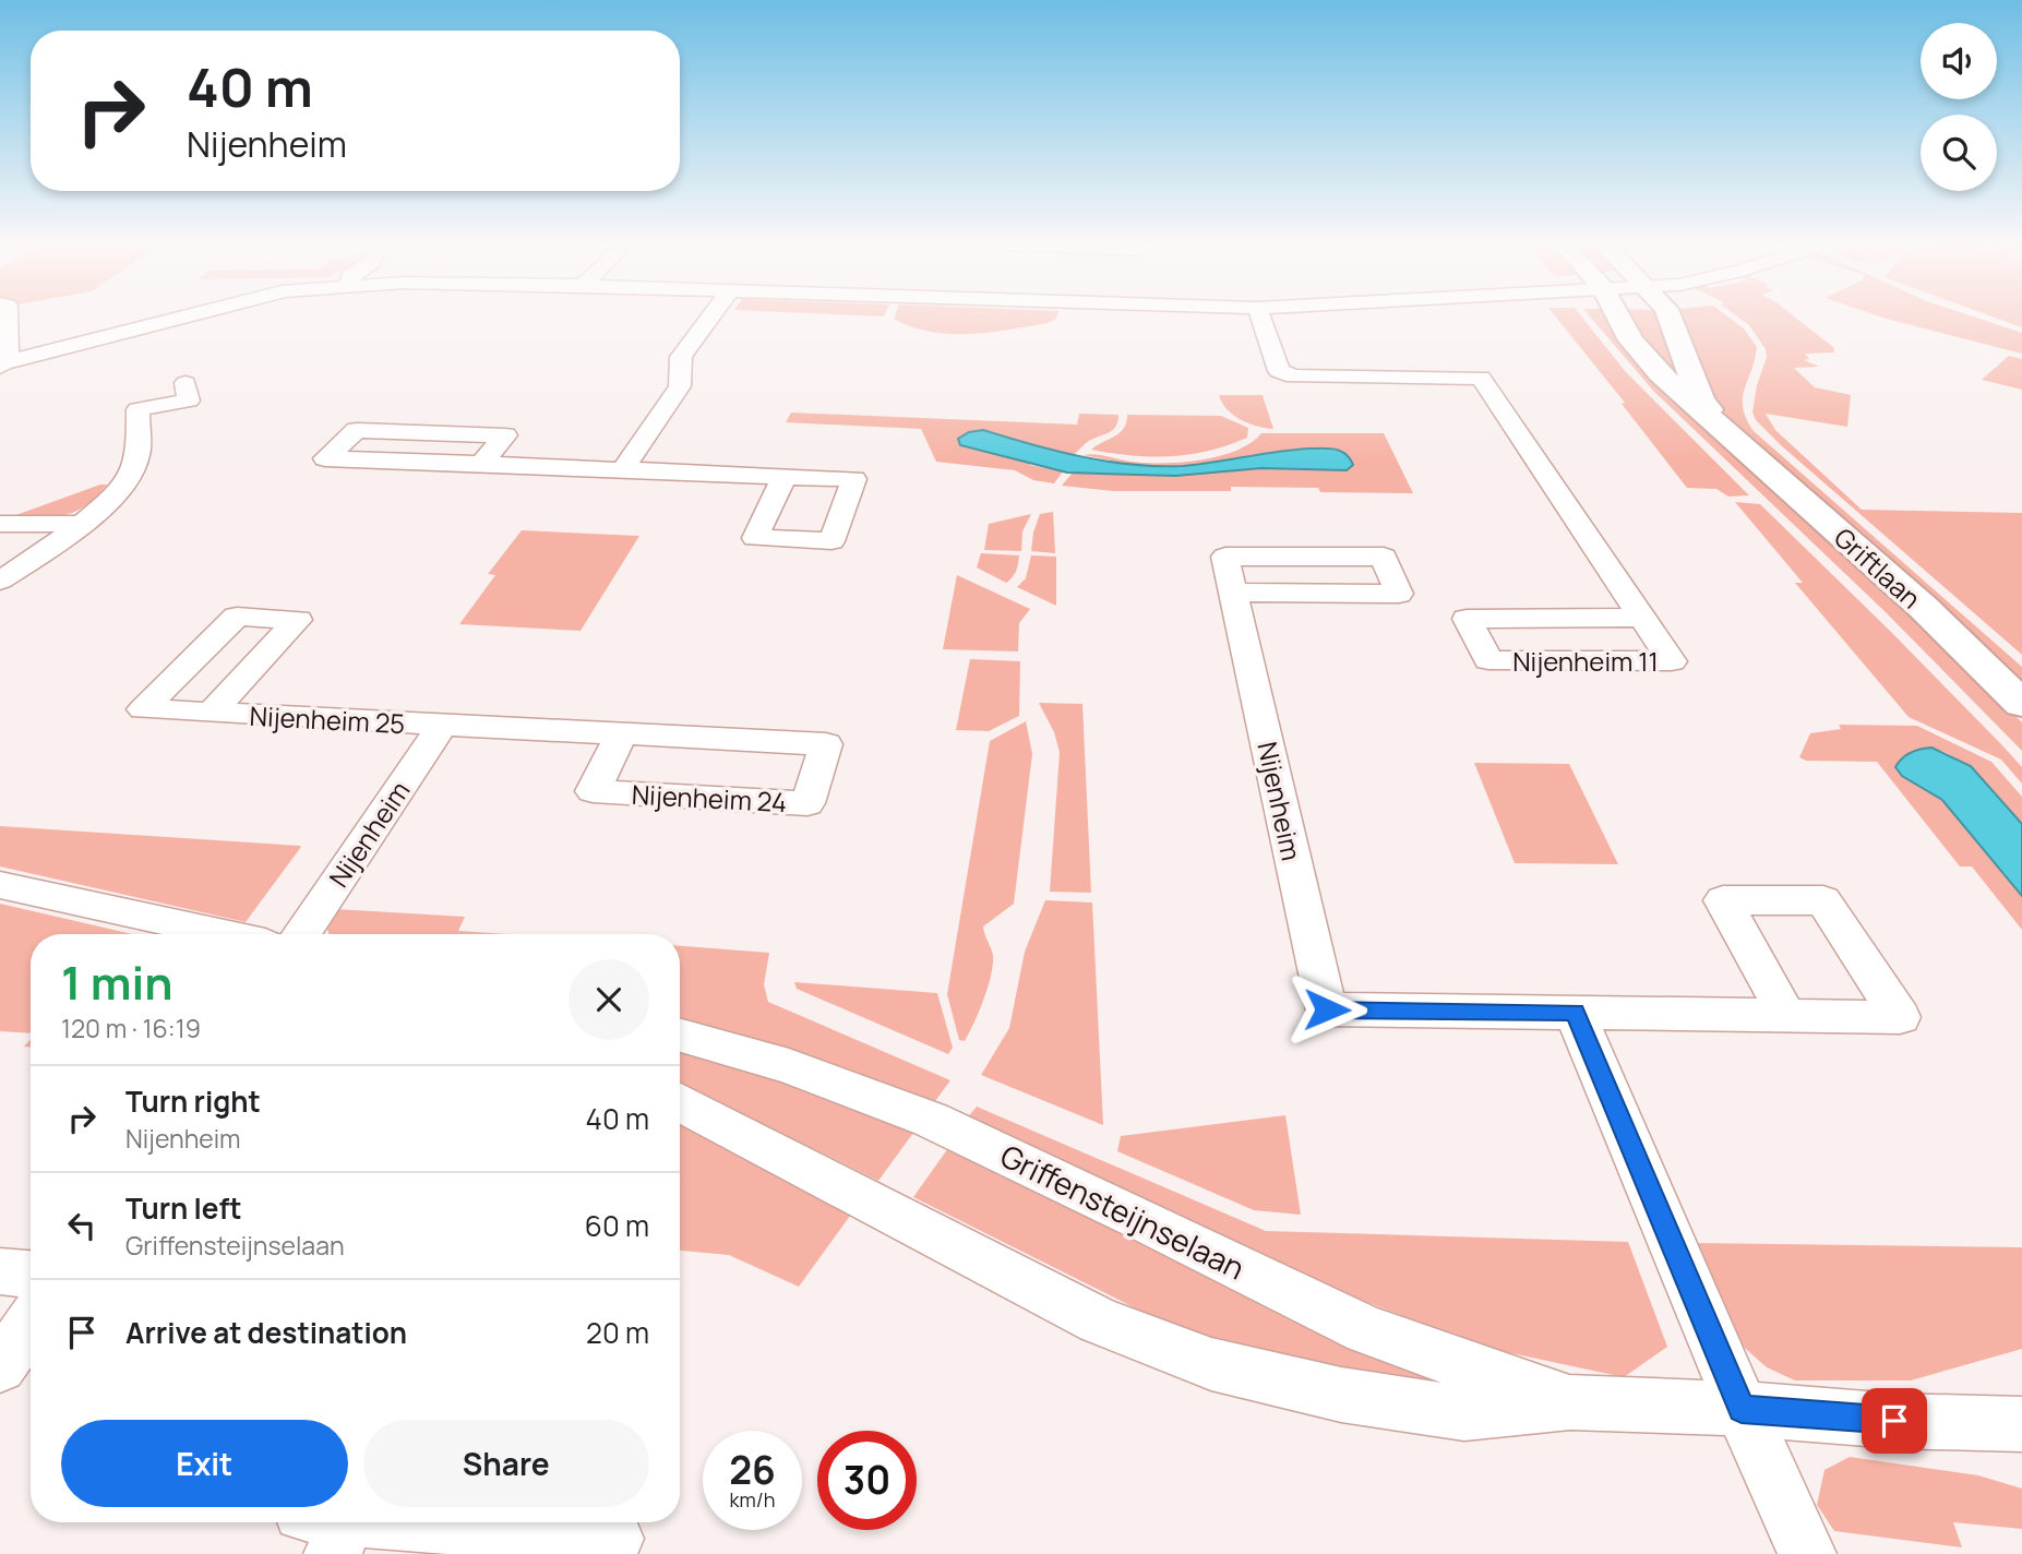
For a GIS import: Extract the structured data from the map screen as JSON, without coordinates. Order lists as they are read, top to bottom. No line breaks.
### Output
{"streets":{"street":["Griftlaan","Nijenheim 11","Nijenheim 25","Nijenheim 24","Nijenheim","Griffensteijnselaan"]},"crossings":[["Nijenheim 25","Nijenheim 24"],["Nijenheim 25","Nijenheim"],["Nijenheim 24","Nijenheim"]],"page":{"turn":["40 m","Nijenheim"],"heading":["1 min","120 m · 16:19"],"list":[{"name":"Turn right","note":"Nijenheim","value":"40 m"},{"name":"Turn left","note":"Griffensteijnselaan","value":"60 m"},{"name":"Arrive at destination","value":"20 m"}],"buttons":["Exit","Share"],"speed":"26 km/h","limit":"30"}}
